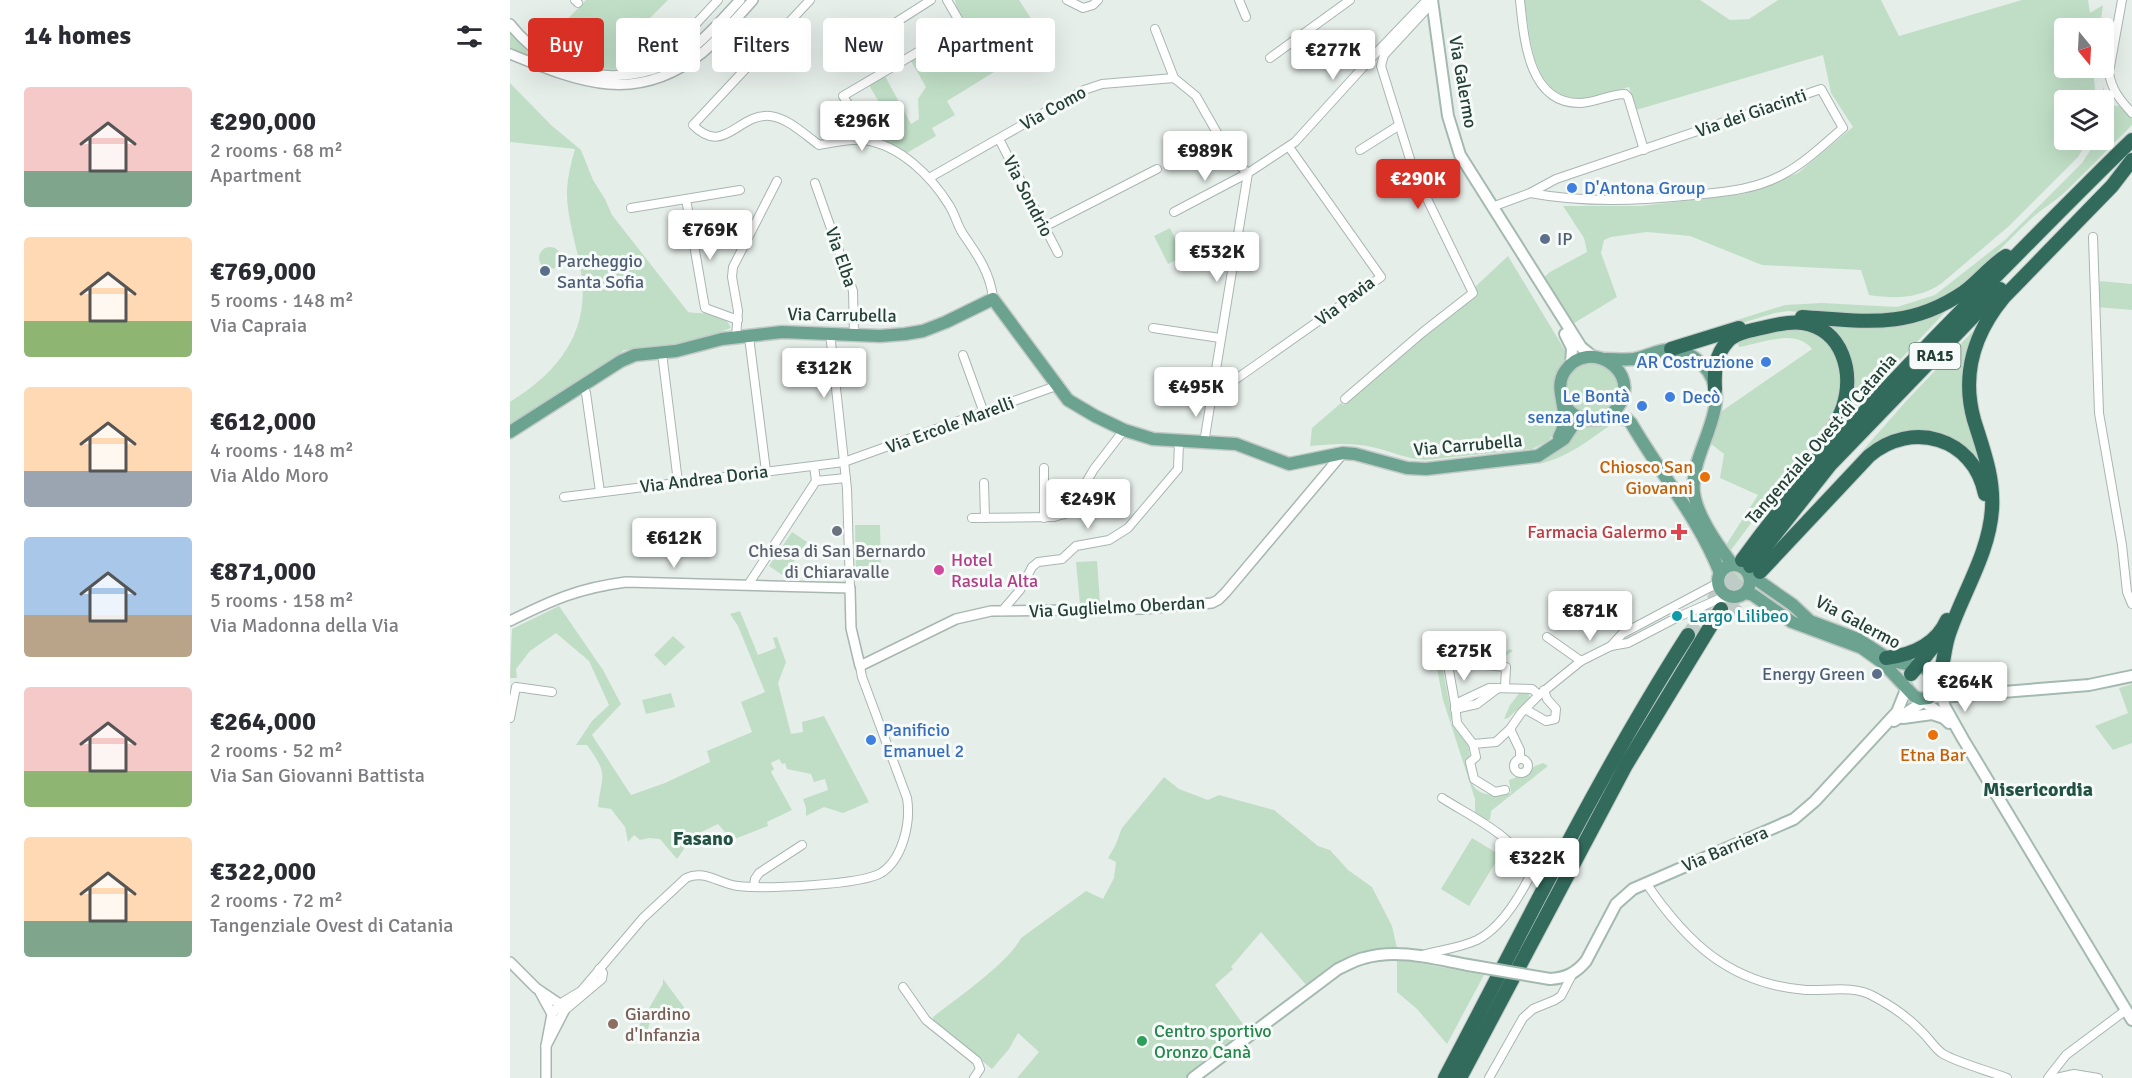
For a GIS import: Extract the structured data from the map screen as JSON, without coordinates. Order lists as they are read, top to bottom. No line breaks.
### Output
{"streets":{"highway":["RA15","Tangenziale Ovest di Catania"],"main road":["Via Galermo","Via Carrubella","Via Barriera"],"street":["Via Como","Via dei Giacinti","Via Sondrio","Via Elba","Via Pavia","Via Ercole Marelli","Via Andrea Doria","Via Guglielmo Oberdan"]},"crossings":[["Via Galermo","Via dei Giacinti"],["Via Galermo","Tangenziale Ovest di Catania"],["Via Como","Via Sondrio"],["Via Elba","Via Carrubella"],["Via Carrubella","Via Ercole Marelli"],["Via Carrubella","Via Guglielmo Oberdan"],["Via Ercole Marelli","Via Andrea Doria"]],"districts":["Misericordia","Fasano"],"places":{"other":["D'Antona Group","IP","Parcheggio Santa Sofia","AR Costruzione","Decò","Le Bontà senza glutine","Chiosco San Giovanni","Chiesa di San Bernardo di Chiaravalle","Hotel Rasula Alta","Largo Lilibeo","Energy Green","Etna Bar","Panificio Emanuel 2","Giardino d'Infanzia","Centro sportivo Oronzo Canà"],"health":["Farmacia Galermo"]},"north":"bottom","page":{"heading":"14 homes","chip":["Buy","Rent","Filters","New","Apartment"],"price":["€277K","€296K","€989K","€290K","€769K","€532K","€312K","€495K","€249K","€612K","€871K","€275K","€264K","€322K"],"list":[{"name":"€290,000","note":"2 rooms · 68 m² · Apartment"},{"name":"€769,000","note":"5 rooms · 148 m² · Via Capraia"},{"name":"€612,000","note":"4 rooms · 148 m² · Via Aldo Moro"},{"name":"€871,000","note":"5 rooms · 158 m² · Via Madonna della Via"},{"name":"€264,000","note":"2 rooms · 52 m² · Via San Giovanni Battista"},{"name":"€322,000","note":"2 rooms · 72 m² · Tangenziale Ovest di Catania"}]}}
